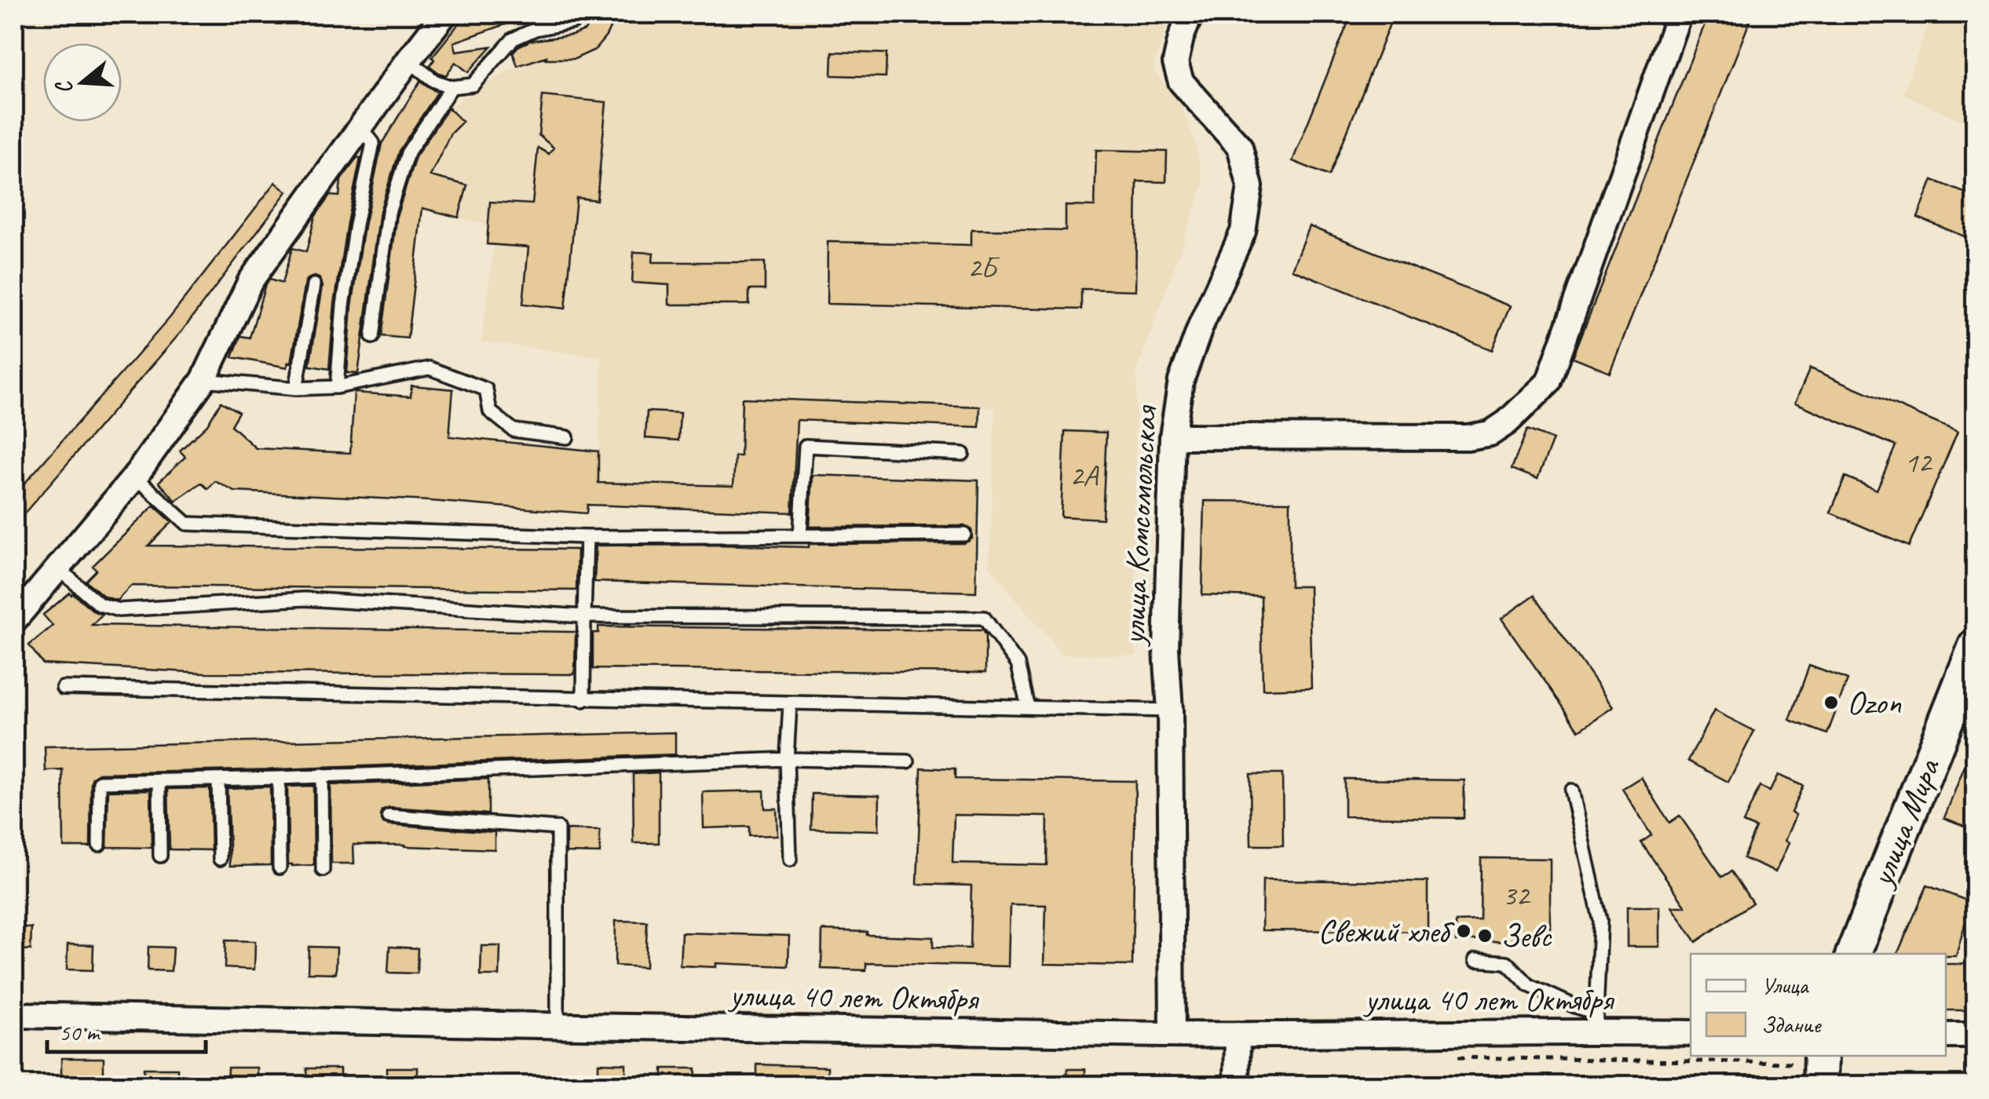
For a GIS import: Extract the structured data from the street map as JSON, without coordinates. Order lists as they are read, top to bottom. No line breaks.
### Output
{"streets":{"street":["улица Комсомольская","улица Мира","улица 40 лет Октября"]},"crossings":[["улица Комсомольская","улица 40 лет Октября"]],"places":["Ozon","Свежий хлеб","Зевс"],"house_numbers":["2Б","12","2А","32"],"legend":["Улица","Здание"],"scale_bar":"50 m","north":"left"}
